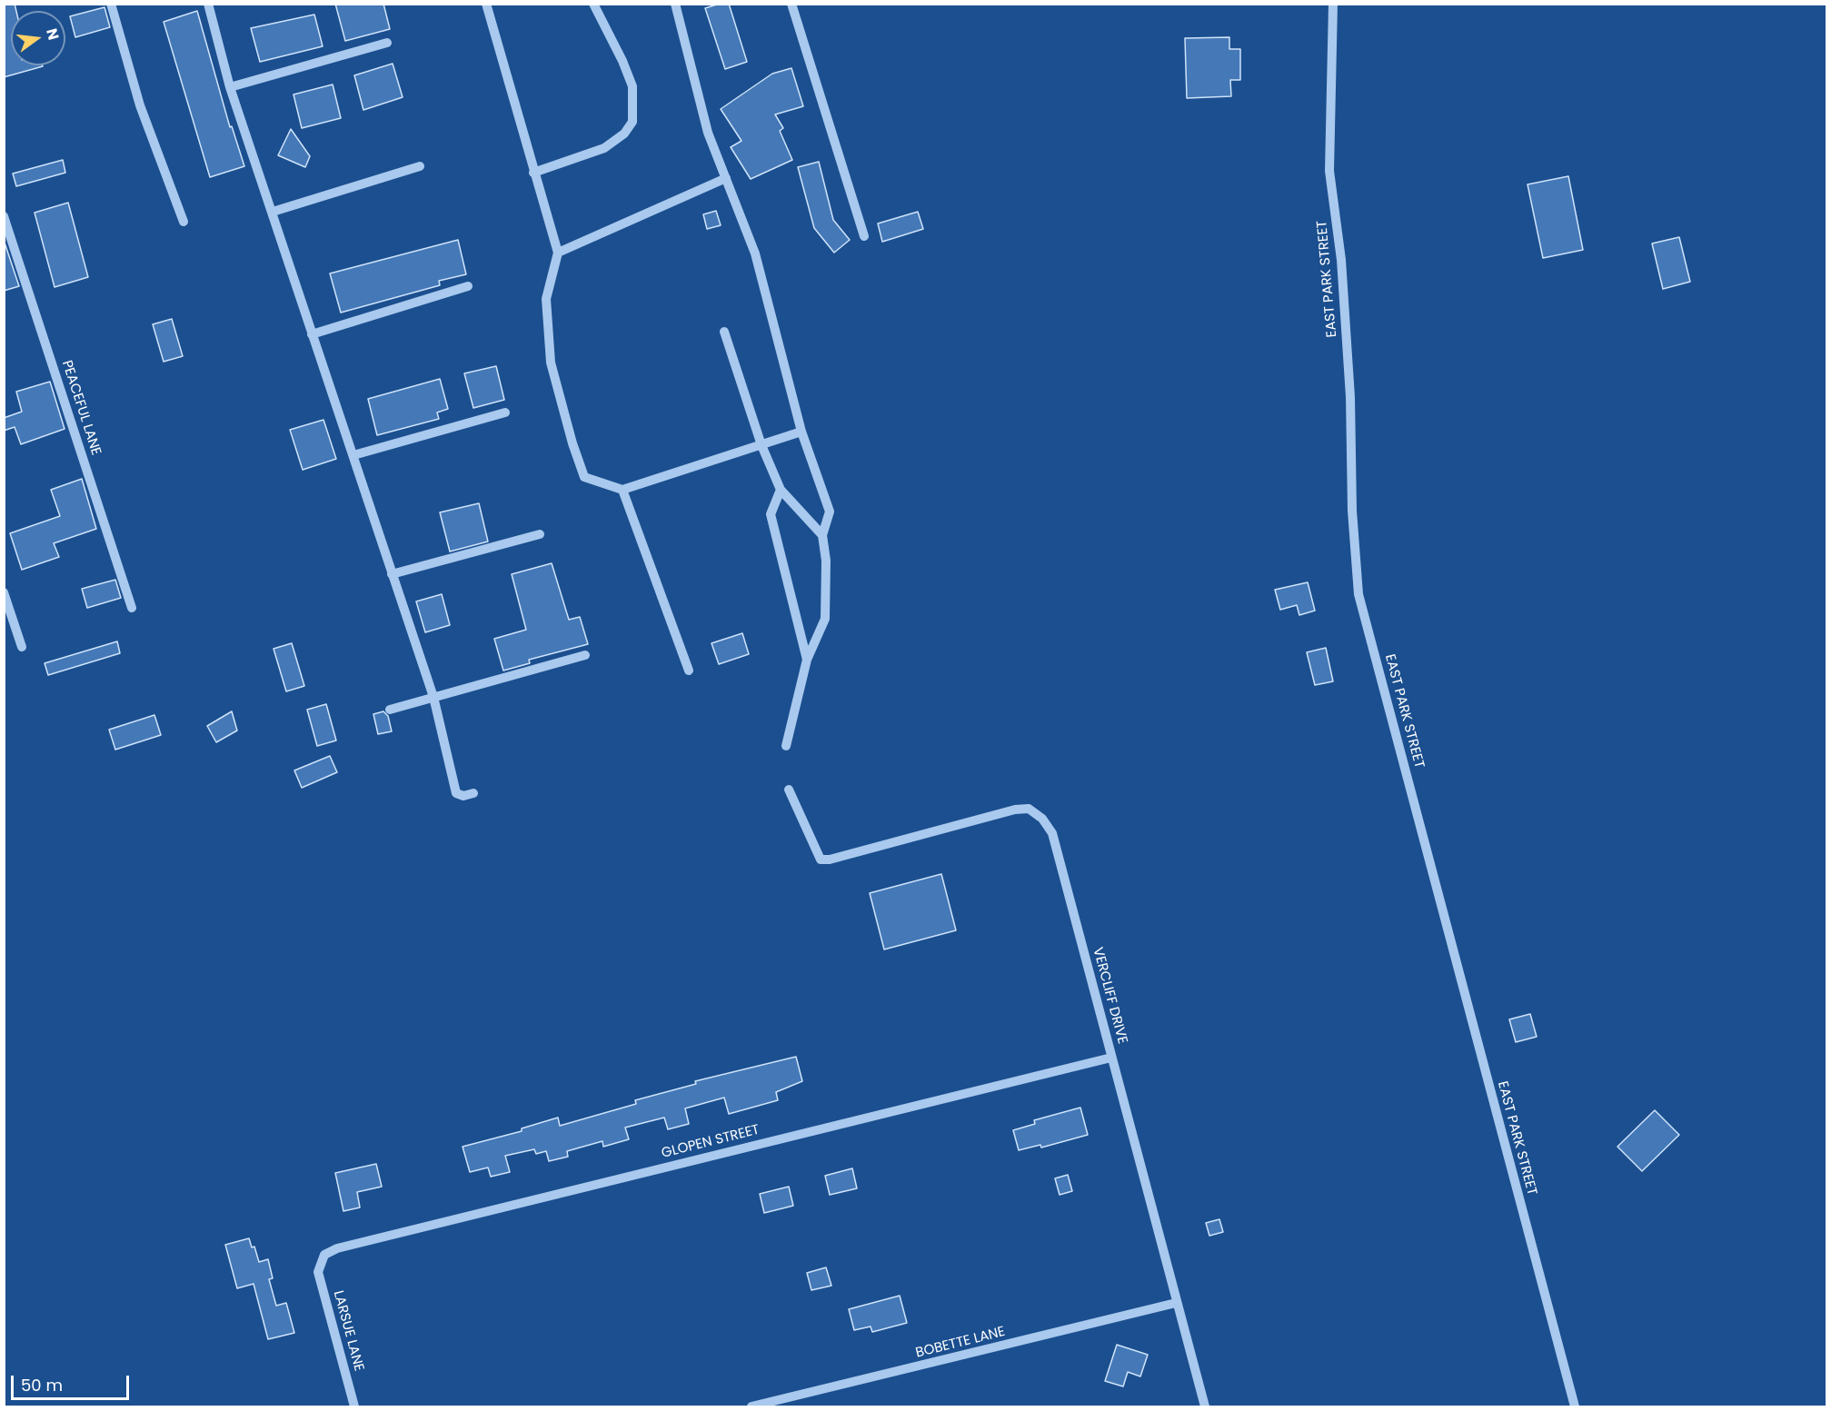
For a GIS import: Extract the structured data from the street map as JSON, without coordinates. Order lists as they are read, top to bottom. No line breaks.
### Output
{"streets":{"street":["EAST PARK STREET","PEACEFUL LANE","VERCLIFF DRIVE","GLOPEN STREET","LARSUE LANE","BOBETTE LANE"]},"crossings":[["VERCLIFF DRIVE","GLOPEN STREET"],["VERCLIFF DRIVE","BOBETTE LANE"],["GLOPEN STREET","LARSUE LANE"]],"scale_bar":"50 m","north":"right"}
